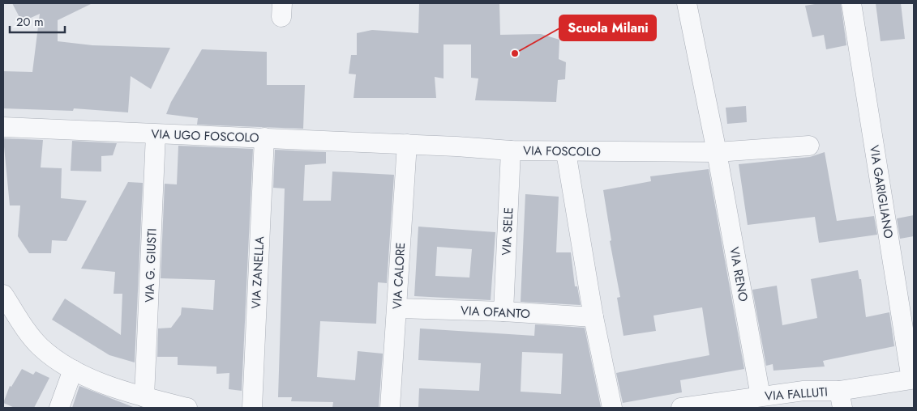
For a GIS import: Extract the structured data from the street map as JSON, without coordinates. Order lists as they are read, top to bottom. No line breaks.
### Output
{"streets":{"street":["VIA UGO FOSCOLO","VIA FOSCOLO","VIA GARIGLIANO","VIA SELE","VIA G. GIUSTI","VIA ZANELLA","VIA RENO","VIA CALORE","VIA OFANTO","VIA FALLUTI"]},"crossings":[["VIA UGO FOSCOLO","VIA FOSCOLO"],["VIA UGO FOSCOLO","VIA G. GIUSTI"],["VIA UGO FOSCOLO","VIA ZANELLA"],["VIA UGO FOSCOLO","VIA CALORE"],["VIA FOSCOLO","VIA SELE"],["VIA FOSCOLO","VIA RENO"],["VIA FOSCOLO","VIA CALORE"],["VIA GARIGLIANO","VIA FALLUTI"],["VIA SELE","VIA OFANTO"],["VIA RENO","VIA FALLUTI"],["VIA CALORE","VIA OFANTO"]],"places":["Scuola Milani"],"scale_bar":"20 m"}
